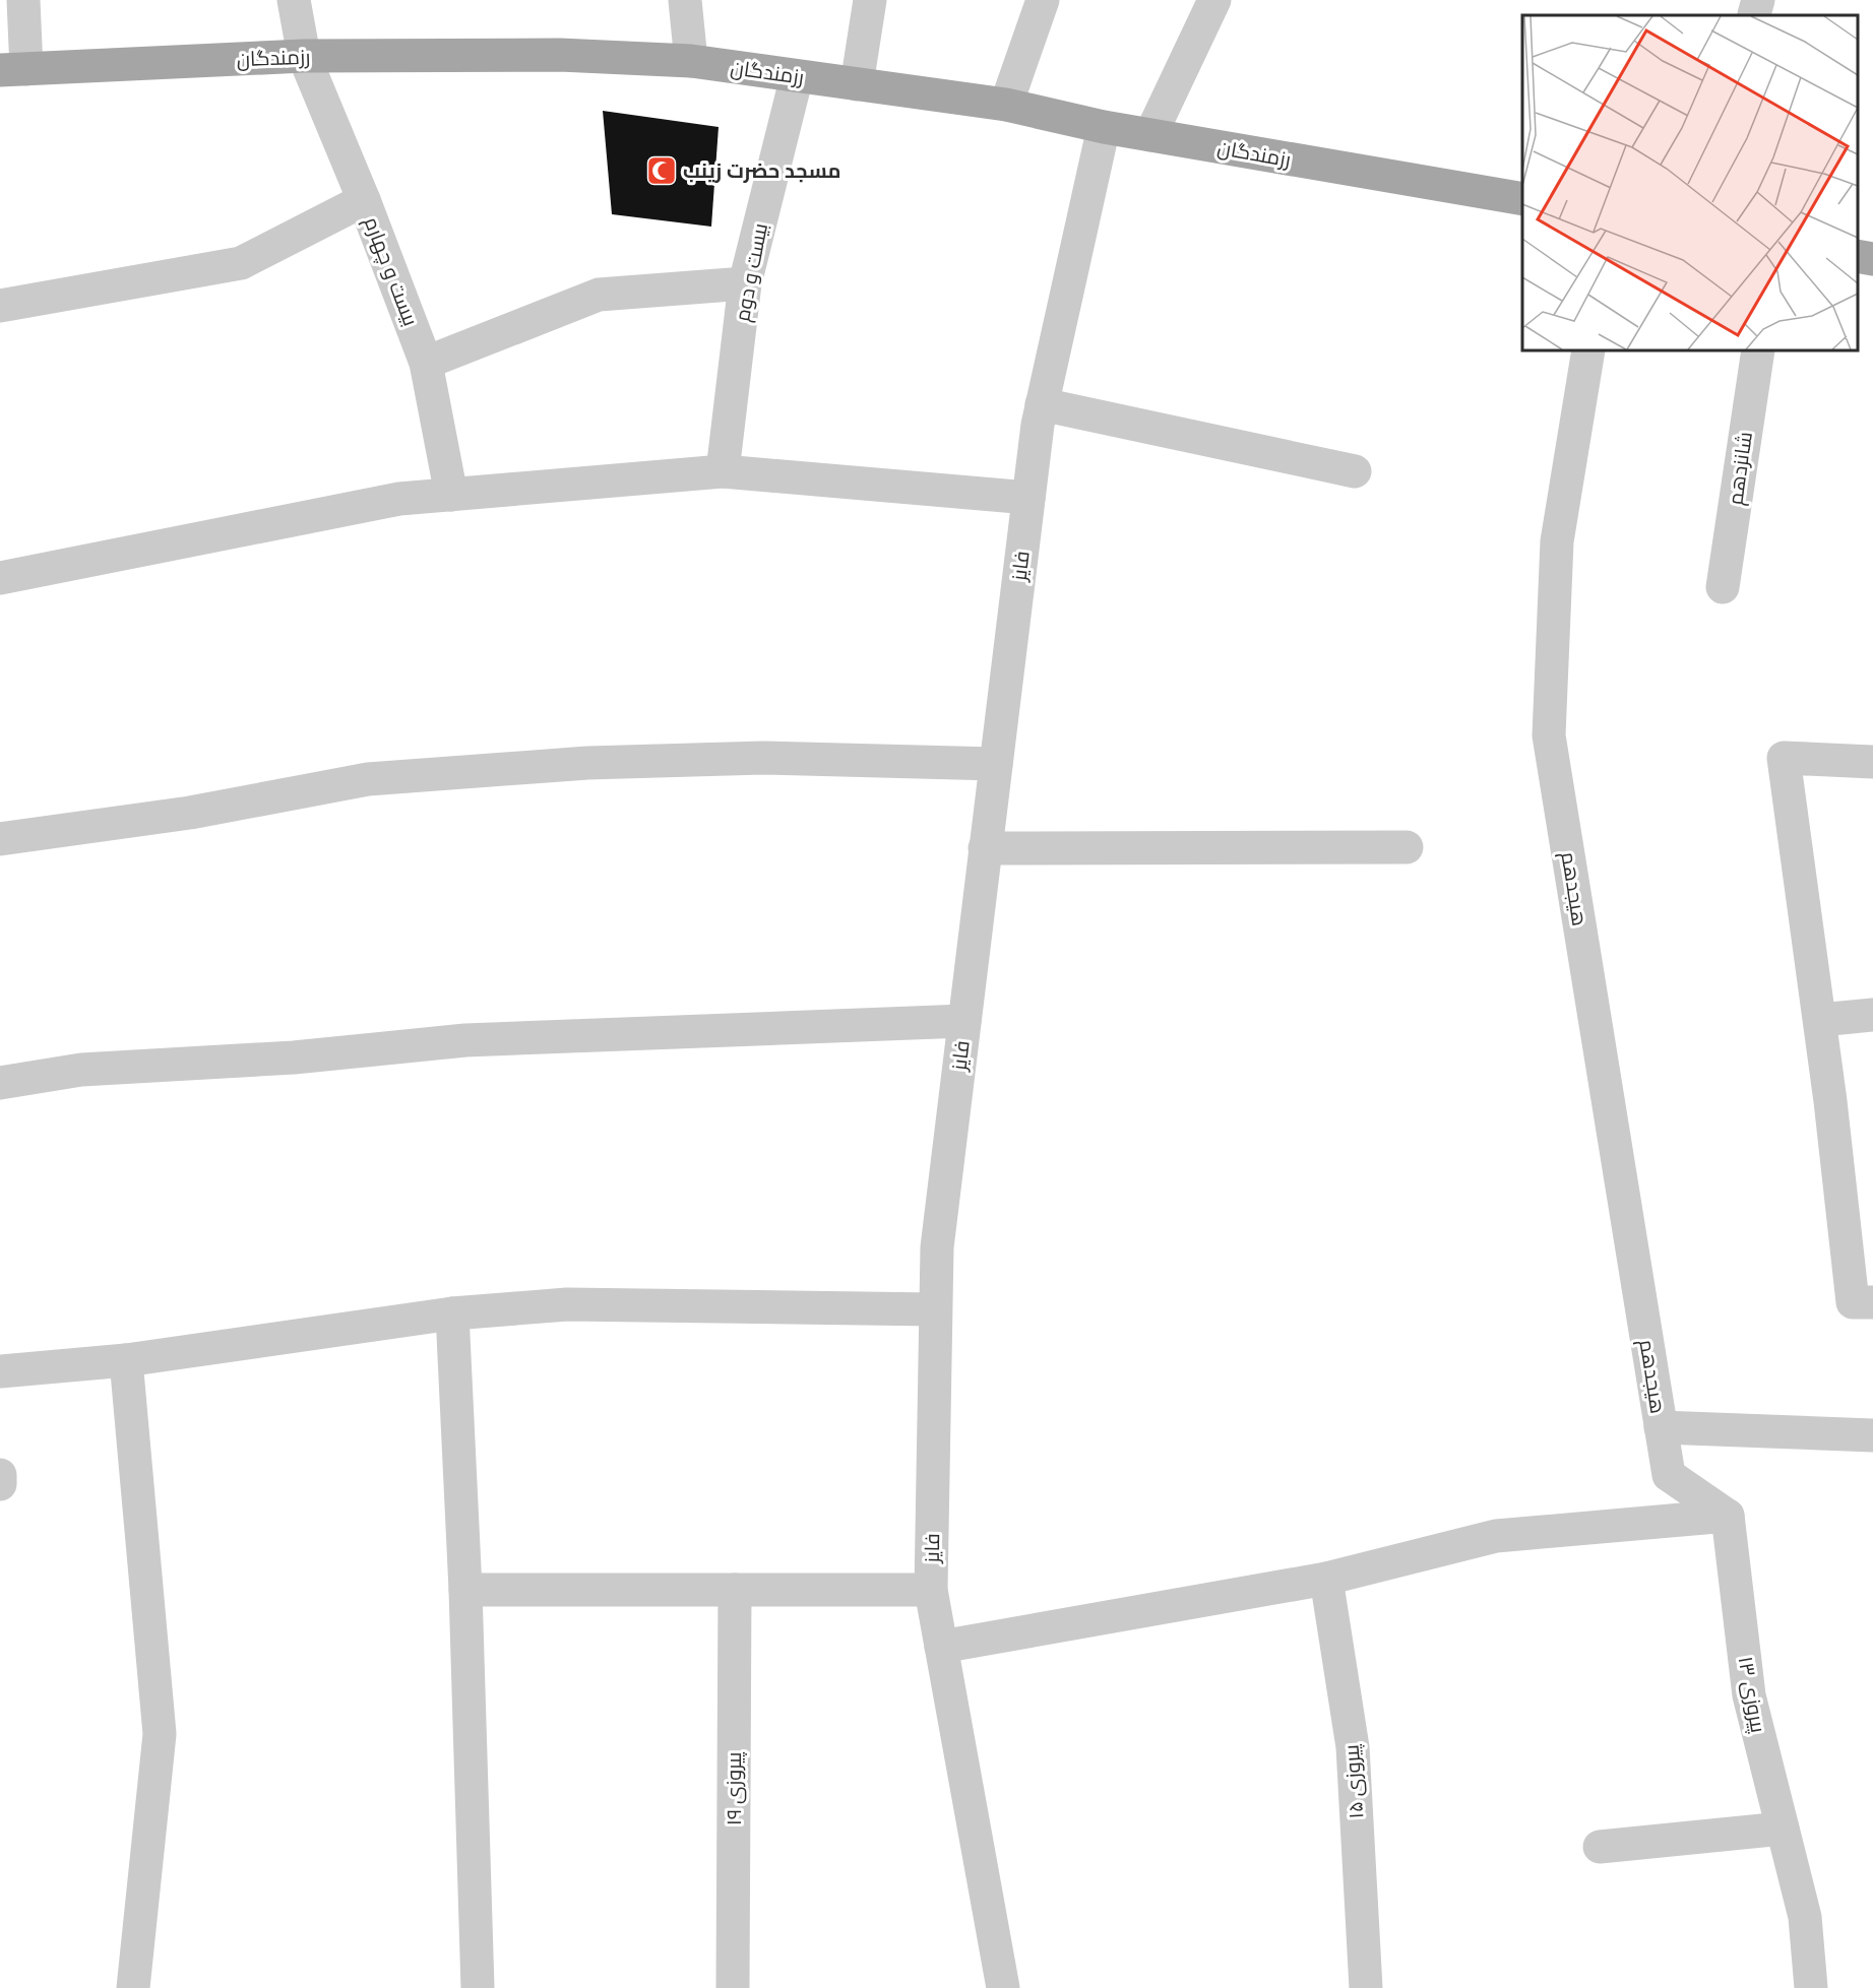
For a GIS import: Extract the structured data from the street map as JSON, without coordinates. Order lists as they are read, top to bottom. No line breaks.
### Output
{"streets":{"main road":["رزمندگان"],"street":["بیست و چهارم","بیست و دوم","شانزدهم","فایز","هیجدهم","پیروزی ۱۳","پیروزی ۱۵","پیروزی ۱۹"]},"crossings":[["رزمندگان","بیست و چهارم"],["رزمندگان","بیست و دوم"],["رزمندگان","فایز"]],"places":{"mosque":["مسجد حضرت زینب"]}}
